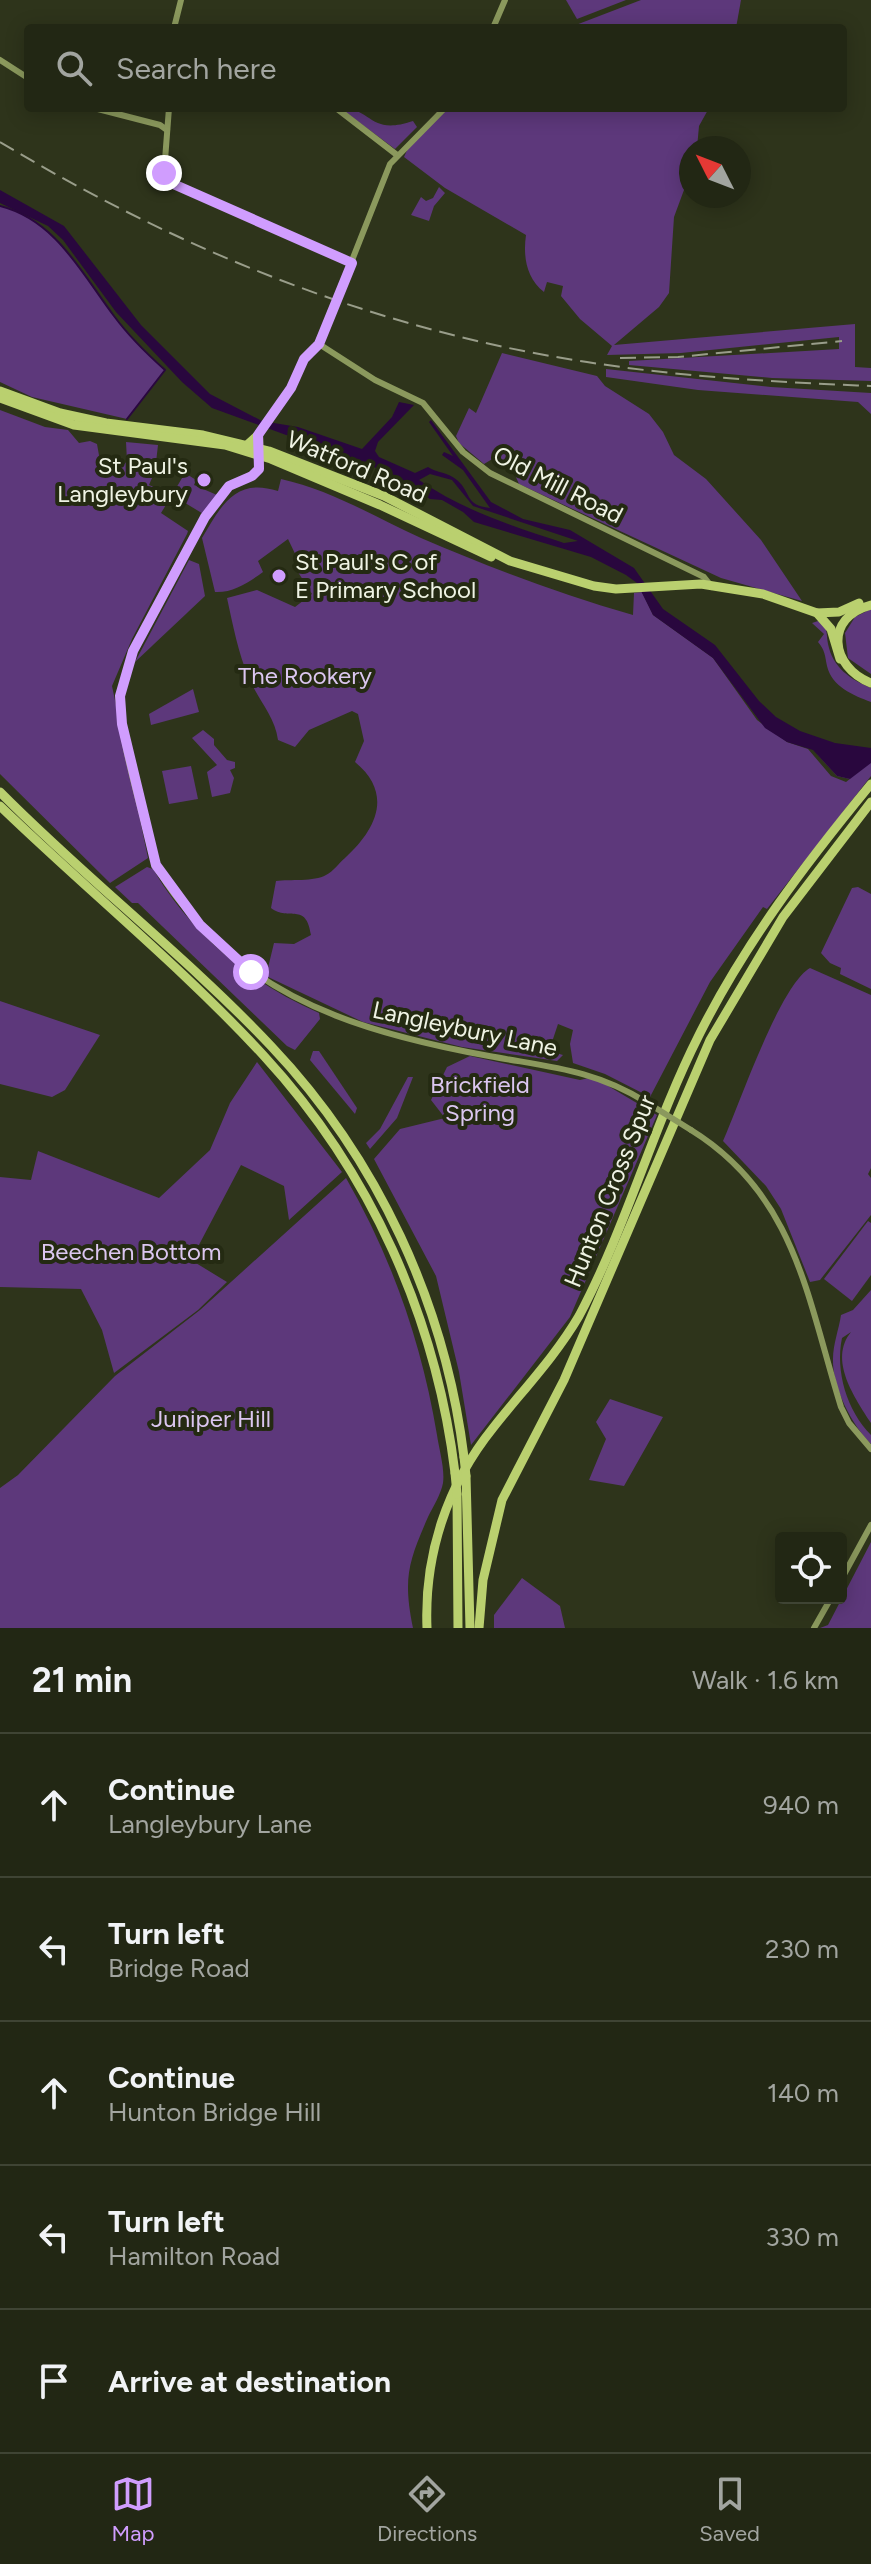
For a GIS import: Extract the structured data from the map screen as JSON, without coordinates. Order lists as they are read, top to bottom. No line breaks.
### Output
{"streets":{"highway":["Watford Road","Hunton Cross Spur"],"street":["Old Mill Road","Langleybury Lane"]},"crossings":[["Watford Road","Old Mill Road"],["Watford Road","Langleybury Lane"]],"parks":["The Rookery","Brickfield Spring","Beechen Bottom","Juniper Hill"],"places":["St Paul's Langleybury","St Paul's C of E Primary School"],"north":"top left","page":{"search":"Search here","heading":["21 min","Walk · 1.6 km"],"list":[["Continue","Langleybury Lane","940 m"],["Turn left","Bridge Road","230 m"],["Continue","Hunton Bridge Hill","140 m"],["Turn left","Hamilton Road","330 m"],"Arrive at destination"],"nav":["Map","Directions","Saved"]}}
